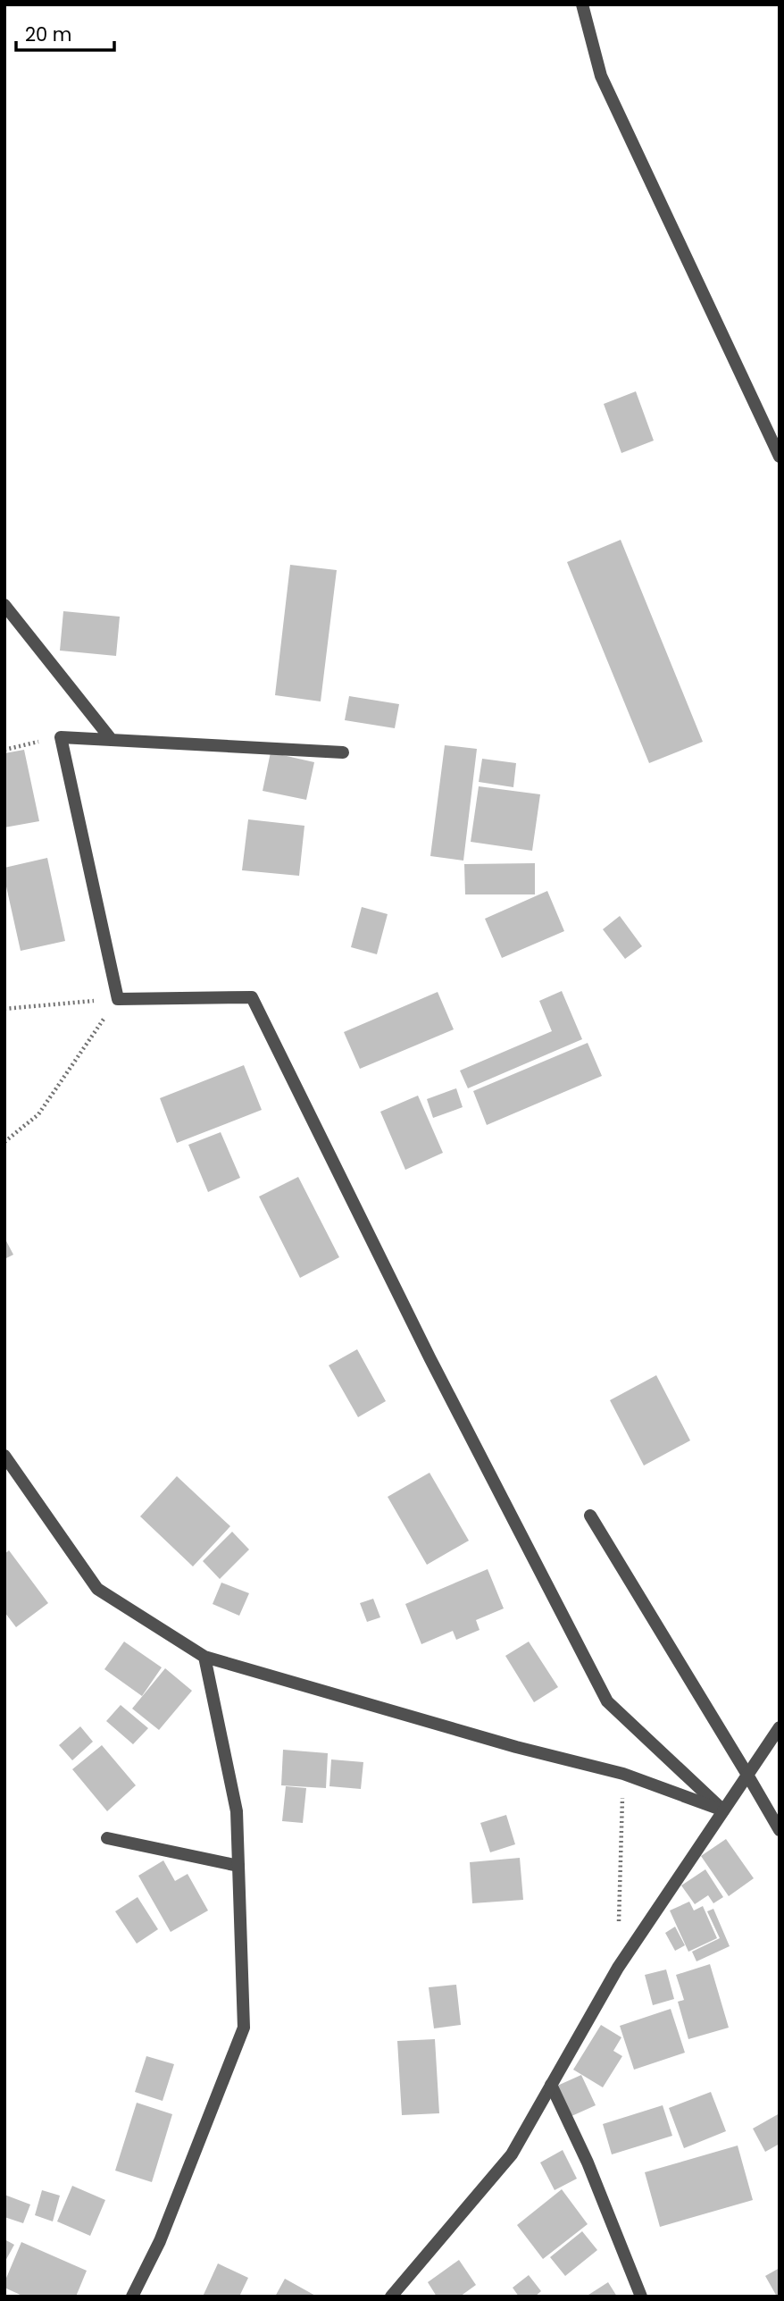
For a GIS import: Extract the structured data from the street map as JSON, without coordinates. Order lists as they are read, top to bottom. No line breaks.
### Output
{"scale_bar":"20 m"}
